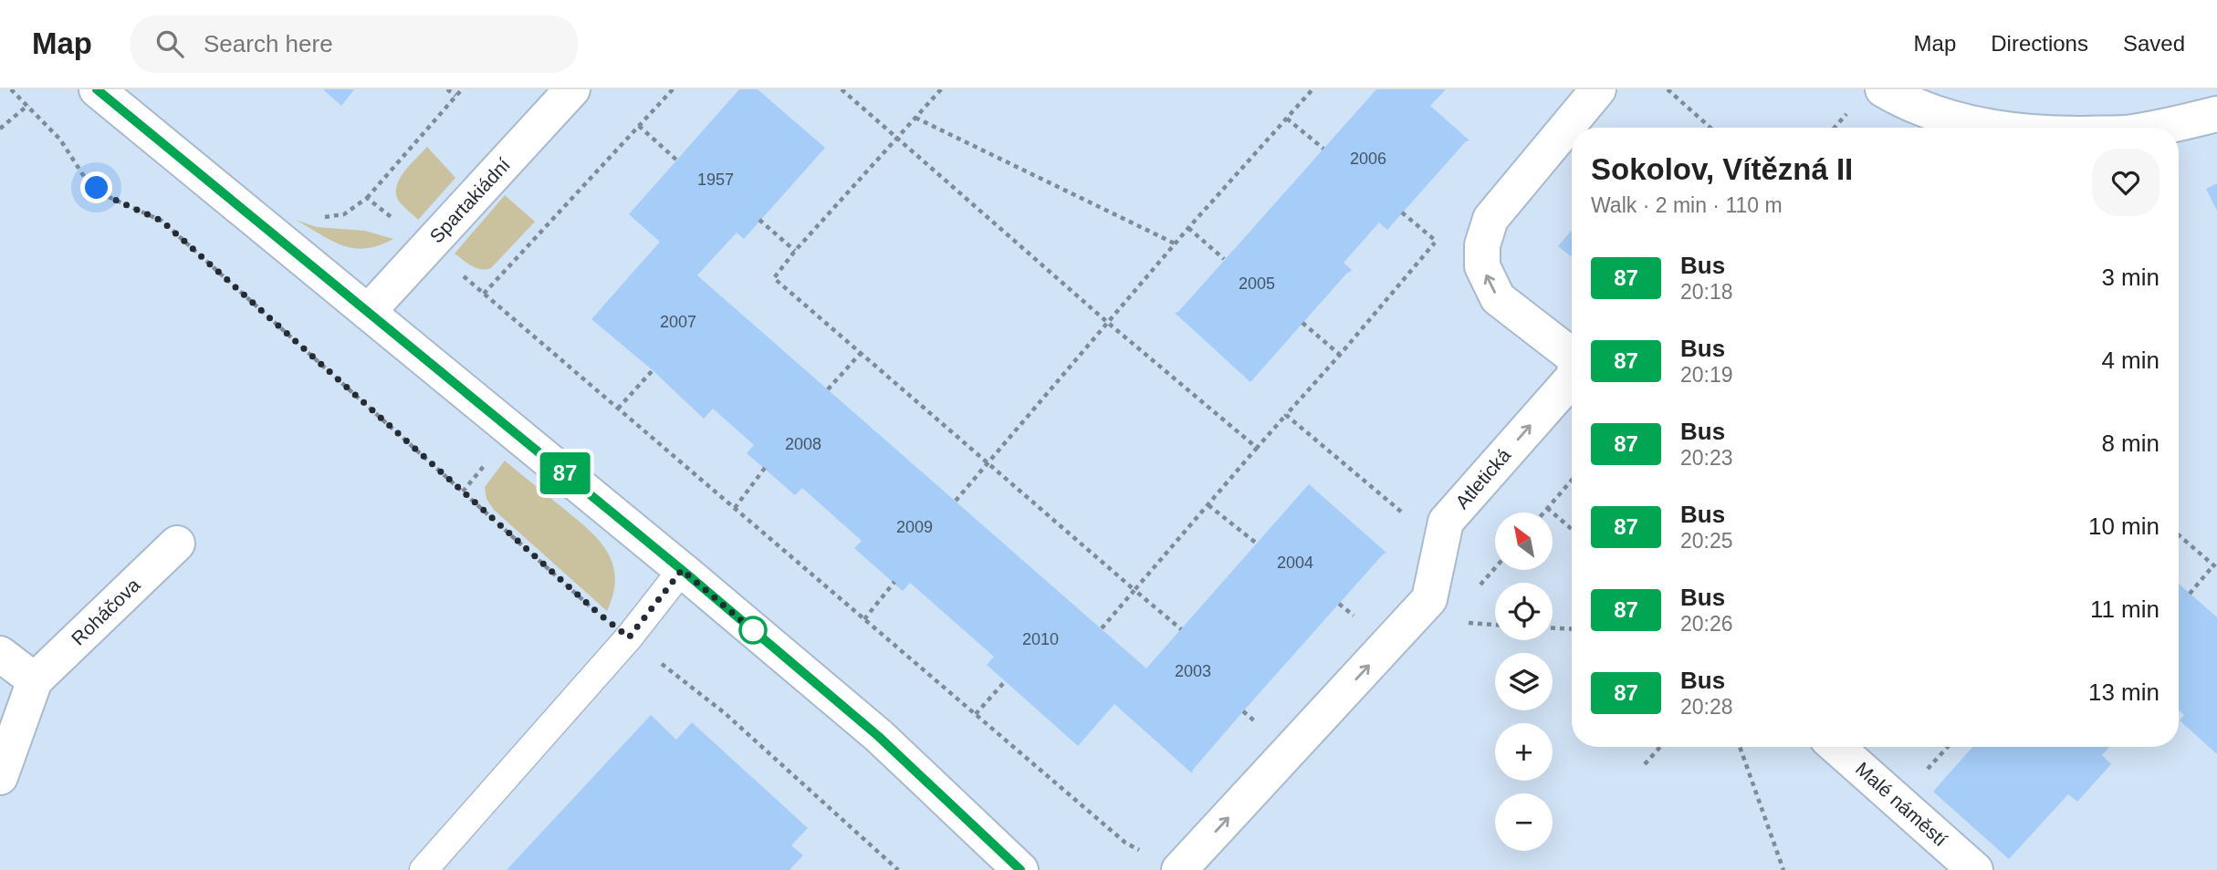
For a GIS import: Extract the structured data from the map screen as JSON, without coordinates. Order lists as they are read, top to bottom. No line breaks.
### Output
{"streets":{"street":["Spartakiádní","Atletická","Roháčova","Malé náměstí"]},"one_way":["Atletická"],"lines":["bus line 87"],"house_numbers":["2006","1957","2005","2007","2008","2009","2004","2010","2003"],"north":"top left","page":{"header":"Map","search":"Search here","nav":["Map","Directions","Saved"],"on_map":"87","heading":["Sokolov, Vítězná II","Walk · 2 min · 110 m"],"list":[{"mark":"87","name":"Bus","note":"20:18","value":"3 min"},{"mark":"87","name":"Bus","note":"20:19","value":"4 min"},{"mark":"87","name":"Bus","note":"20:23","value":"8 min"},{"mark":"87","name":"Bus","note":"20:25","value":"10 min"},{"mark":"87","name":"Bus","note":"20:26","value":"11 min"},{"mark":"87","name":"Bus","note":"20:28","value":"13 min"}],"map_buttons":["+","−"]}}
